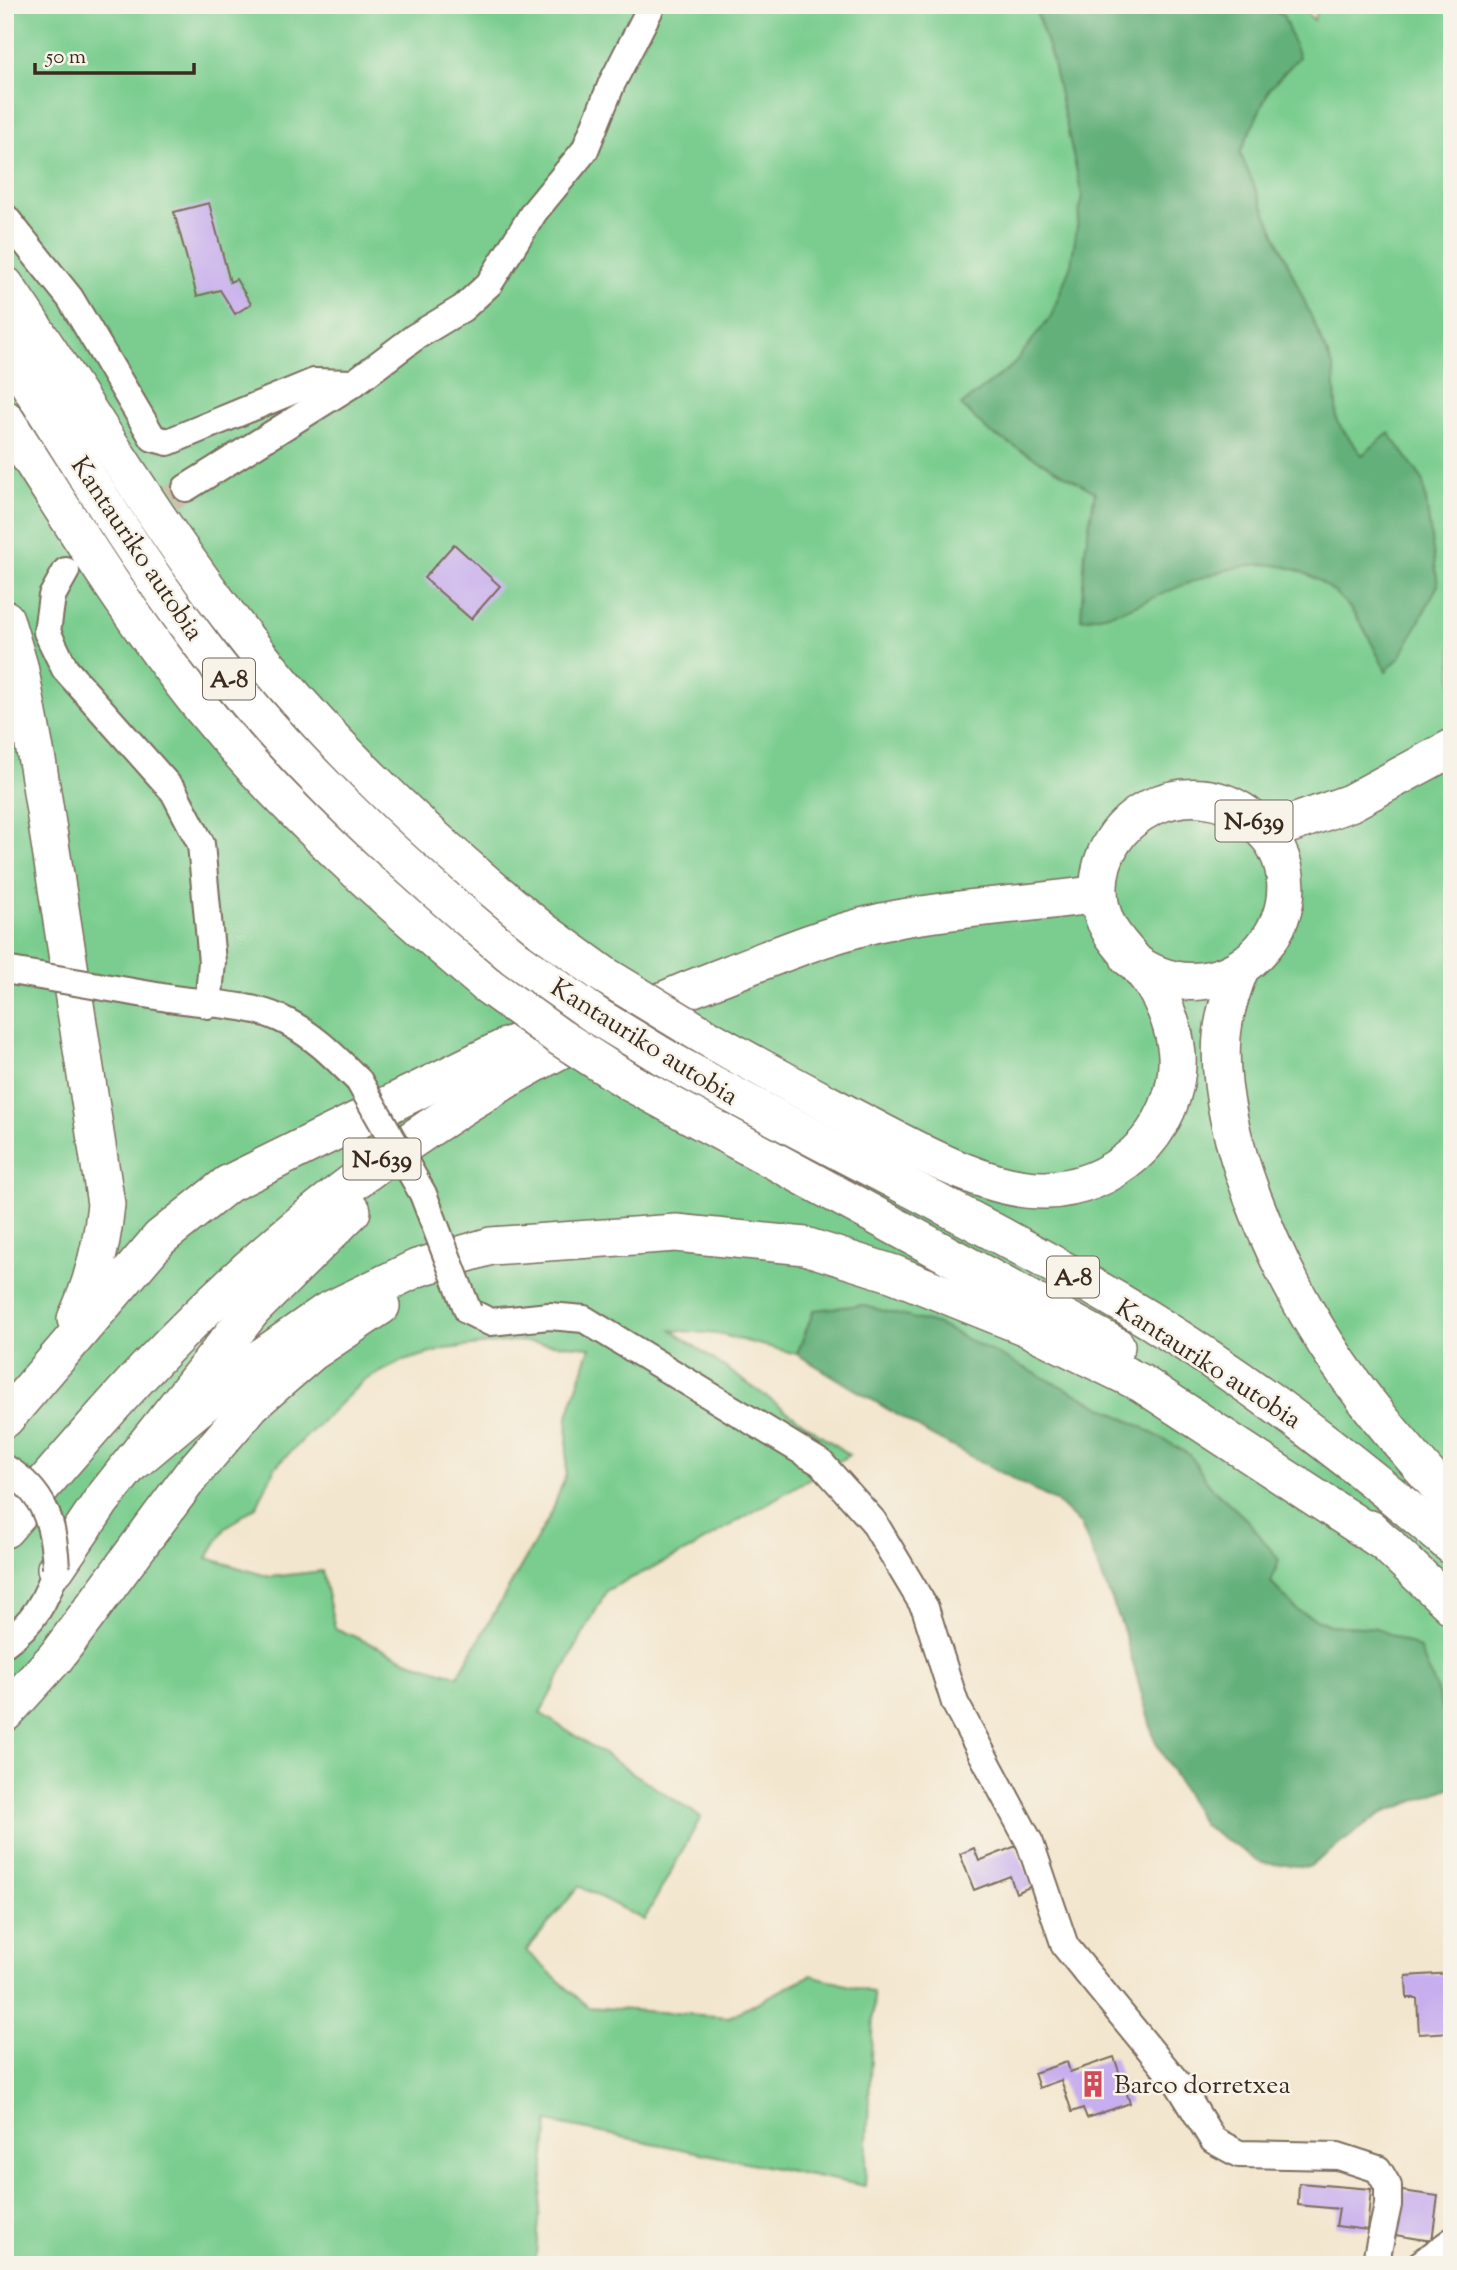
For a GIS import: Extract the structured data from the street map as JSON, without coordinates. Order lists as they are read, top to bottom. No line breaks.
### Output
{"streets":{"highway":["Kantauriko autobia","A-8","N-639"]},"places":{"building":["Barco dorretxea"]},"scale_bar":"50 m"}
